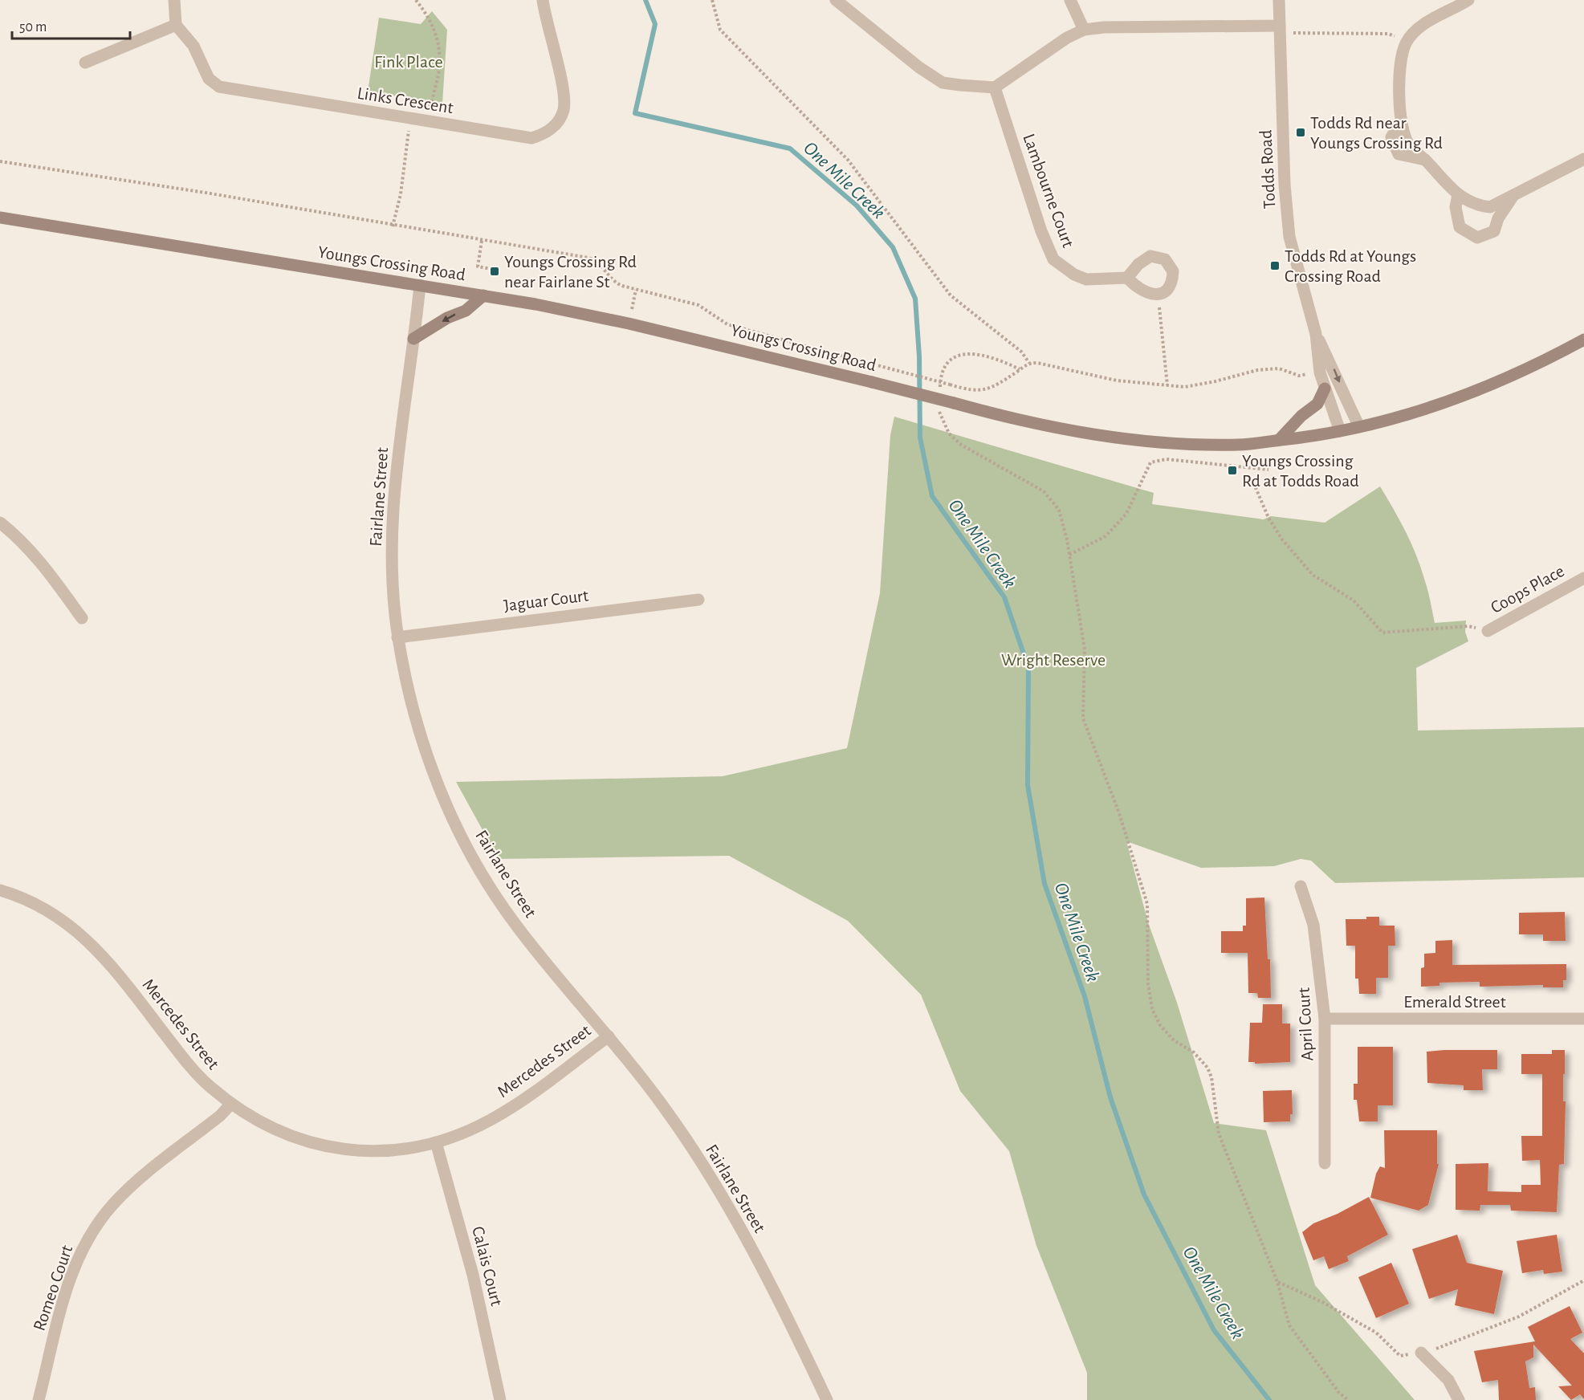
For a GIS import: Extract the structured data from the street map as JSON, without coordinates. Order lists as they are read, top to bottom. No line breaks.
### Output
{"streets":{"main road":["Youngs Crossing Road"],"street":["Links Crescent","Todds Road","Lambourne Court","Fairlane Street","Coops Place","Jaguar Court","Emerald Street","Mercedes Street","April Court","Calais Court","Romeo Court"]},"crossings":[["Todds Road","Youngs Crossing Road"],["Youngs Crossing Road","Fairlane Street"],["Fairlane Street","Jaguar Court"],["Fairlane Street","Mercedes Street"],["Emerald Street","April Court"],["Mercedes Street","Calais Court"],["Mercedes Street","Romeo Court"]],"water":["One Mile Creek"],"parks":["Fink Place","Wright Reserve"],"places":{"transit":["Todds Rd near Youngs Crossing Rd","Todds Rd at Youngs Crossing Road","Youngs Crossing Rd near Fairlane St","Youngs Crossing Rd at Todds Road"]},"scale_bar":"50 m"}
